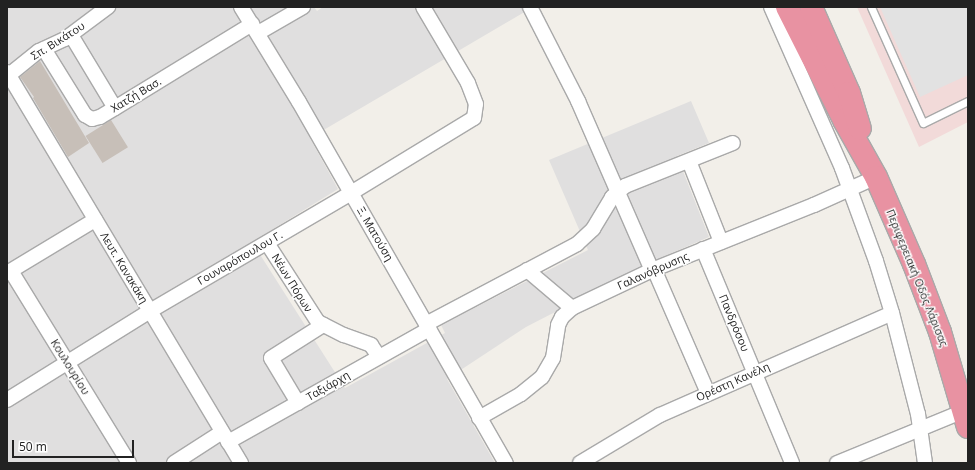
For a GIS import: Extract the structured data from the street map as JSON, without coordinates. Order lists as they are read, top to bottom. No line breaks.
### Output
{"streets":{"highway":["Περιφερειακή Οδός Λάρισας"],"street":["Σπ. Βικάτου","Χατζή Βασ.","Ξ. Ματούση","Γουναρόπουλου Γ.","Λευτ. Κανακάκη","Γαλανόβρυσης","Νέων Πόρων","Πανδρόσου","Κουλουρίου","Ορέστη Κανέλη","Ταξιάρχη"]},"crossings":[["Σπ. Βικάτου","Χατζή Βασ."],["Σπ. Βικάτου","Λευτ. Κανακάκη"],["Χατζή Βασ.","Ξ. Ματούση"],["Ξ. Ματούση","Γουναρόπουλου Γ."],["Ξ. Ματούση","Γαλανόβρυσης"],["Ξ. Ματούση","Ταξιάρχη"],["Γουναρόπουλου Γ.","Λευτ. Κανακάκη"],["Γουναρόπουλου Γ.","Νέων Πόρων"],["Γουναρόπουλου Γ.","Κουλουρίου"],["Λευτ. Κανακάκη","Ταξιάρχη"],["Γαλανόβρυσης","Περιφερειακή Οδός Λάρισας"],["Γαλανόβρυσης","Πανδρόσου"],["Νέων Πόρων","Ταξιάρχη"],["Πανδρόσου","Ορέστη Κανέλη"]],"scale_bar":"50 m"}
